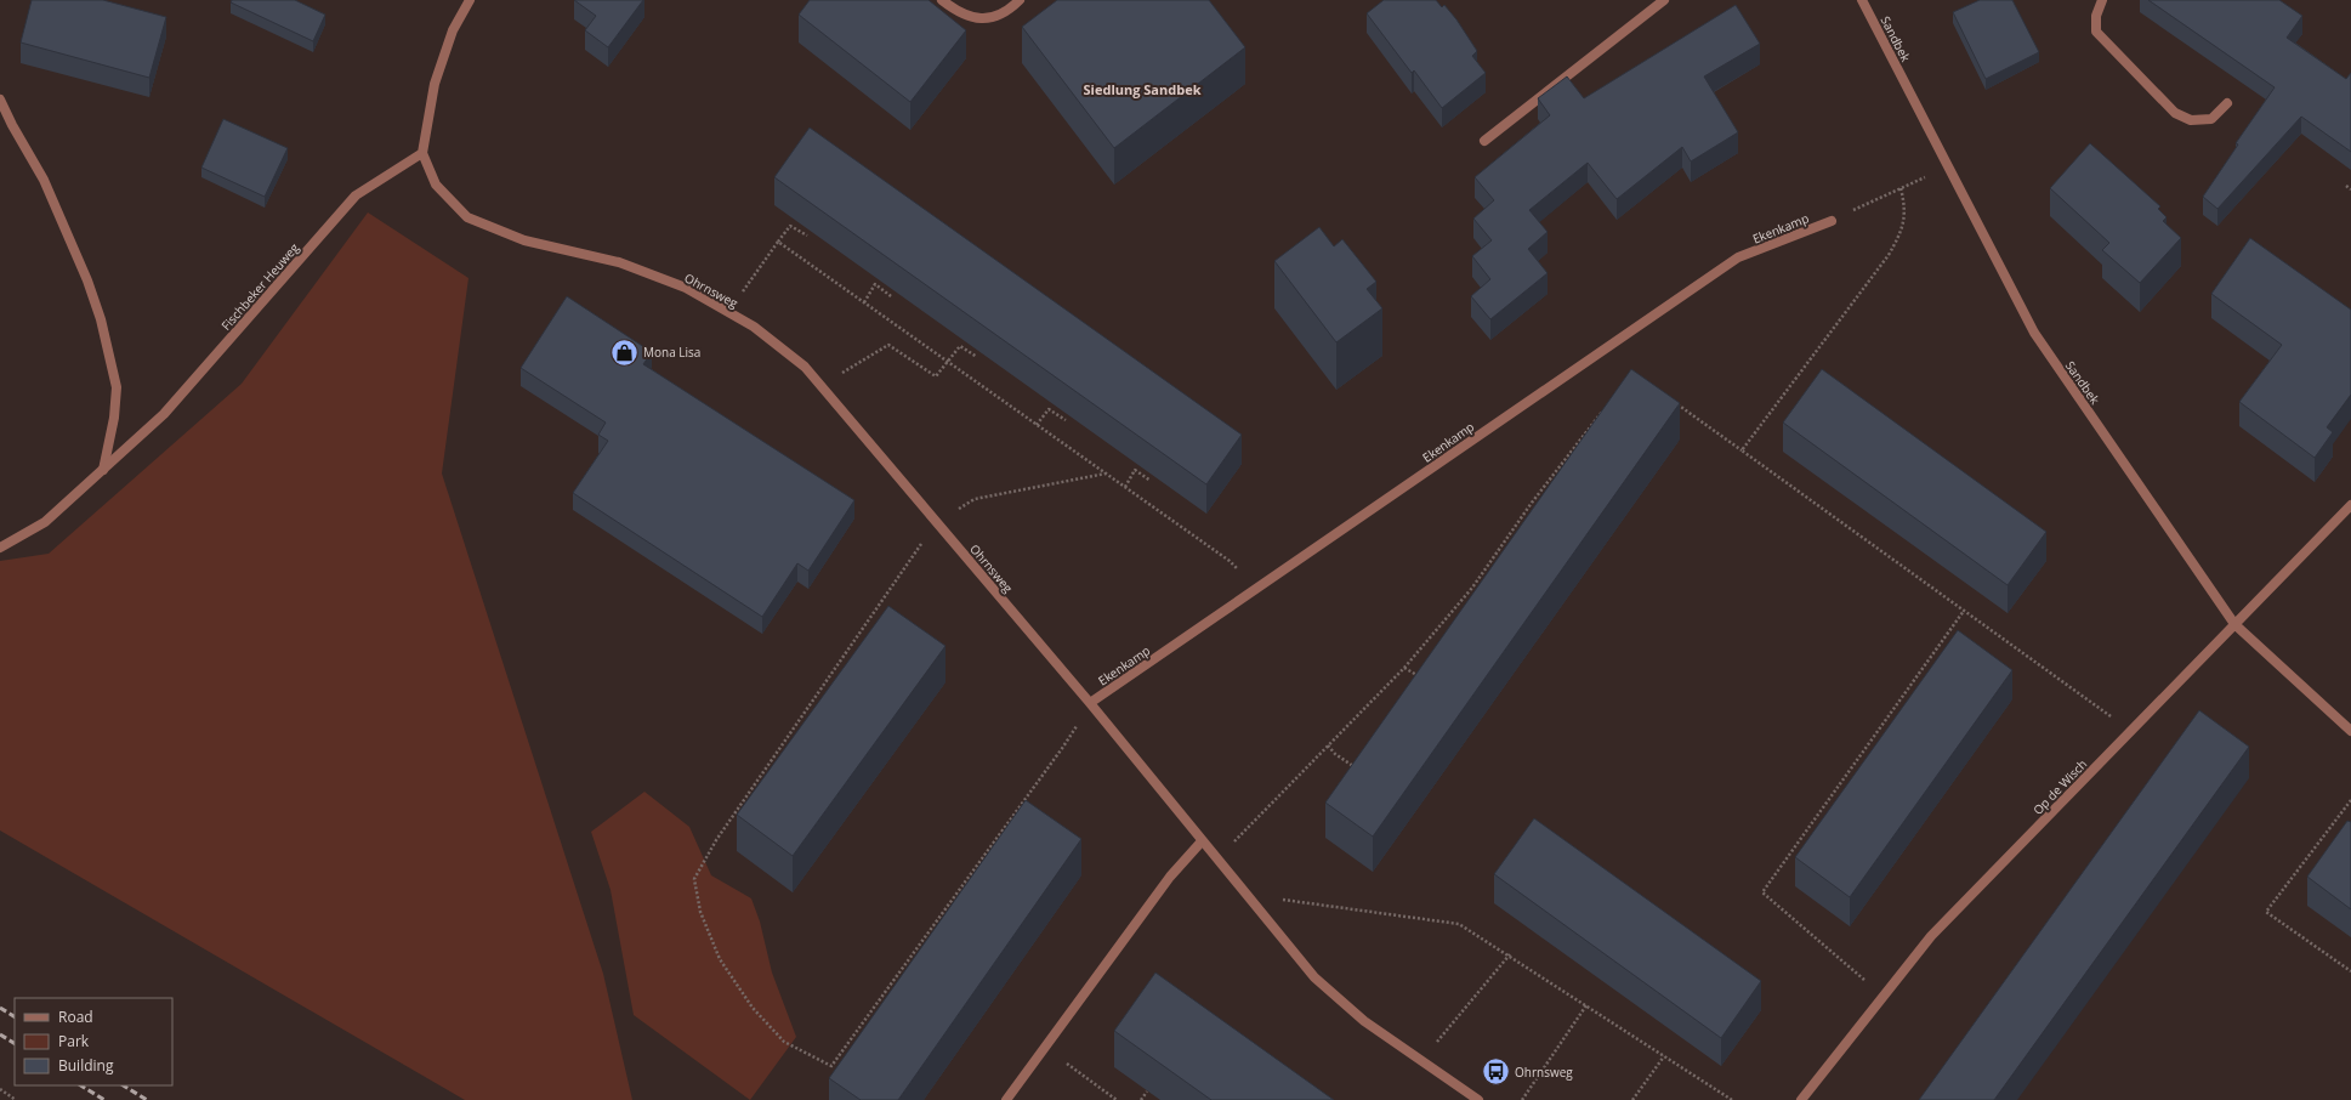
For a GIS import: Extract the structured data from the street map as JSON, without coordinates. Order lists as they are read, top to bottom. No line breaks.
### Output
{"streets":{"street":["Sandbek","Ekenkamp","Fischbeker Heuweg","Ohrnsweg","Op de Wisch"]},"crossings":[["Sandbek","Op de Wisch"],["Ekenkamp","Ohrnsweg"],["Fischbeker Heuweg","Ohrnsweg"]],"districts":["Siedlung Sandbek"],"places":{"shop":["Mona Lisa"],"bus stop":["Ohrnsweg"]},"legend":["Road","Park","Building"]}
